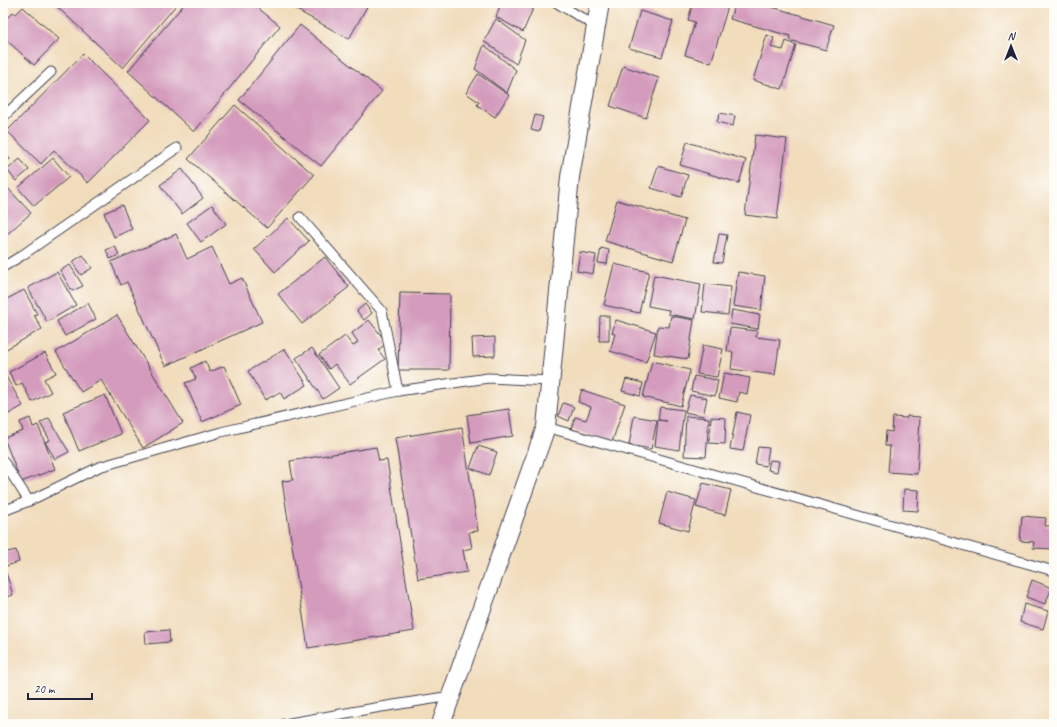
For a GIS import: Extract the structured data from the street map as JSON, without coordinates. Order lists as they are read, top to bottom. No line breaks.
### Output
{"scale_bar":"20 m","north":"top"}
